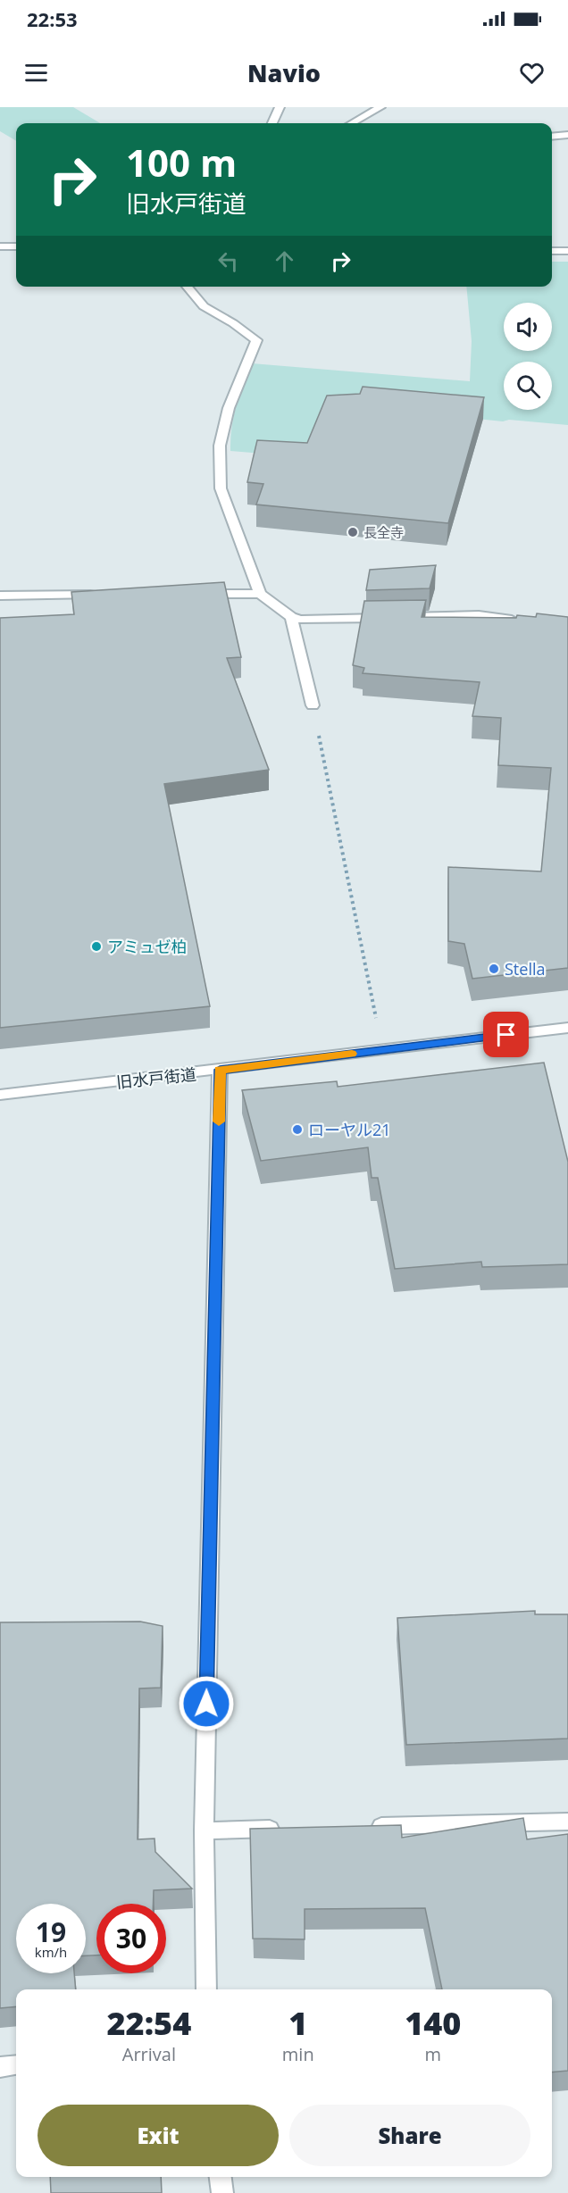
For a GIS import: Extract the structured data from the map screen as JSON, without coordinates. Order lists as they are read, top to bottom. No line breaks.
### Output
{"streets":{"street":["旧水戸街道"]},"places":["長全寺","アミュゼ柏","Stella","ローヤル21"],"page":{"status":"22:53","header":"Navio","turn":["100 m","旧水戸街道"],"speed":"19 km/h","limit":"30","eta":["22:54","Arrival","1","min","140","m"],"buttons":["Exit","Share"]}}
